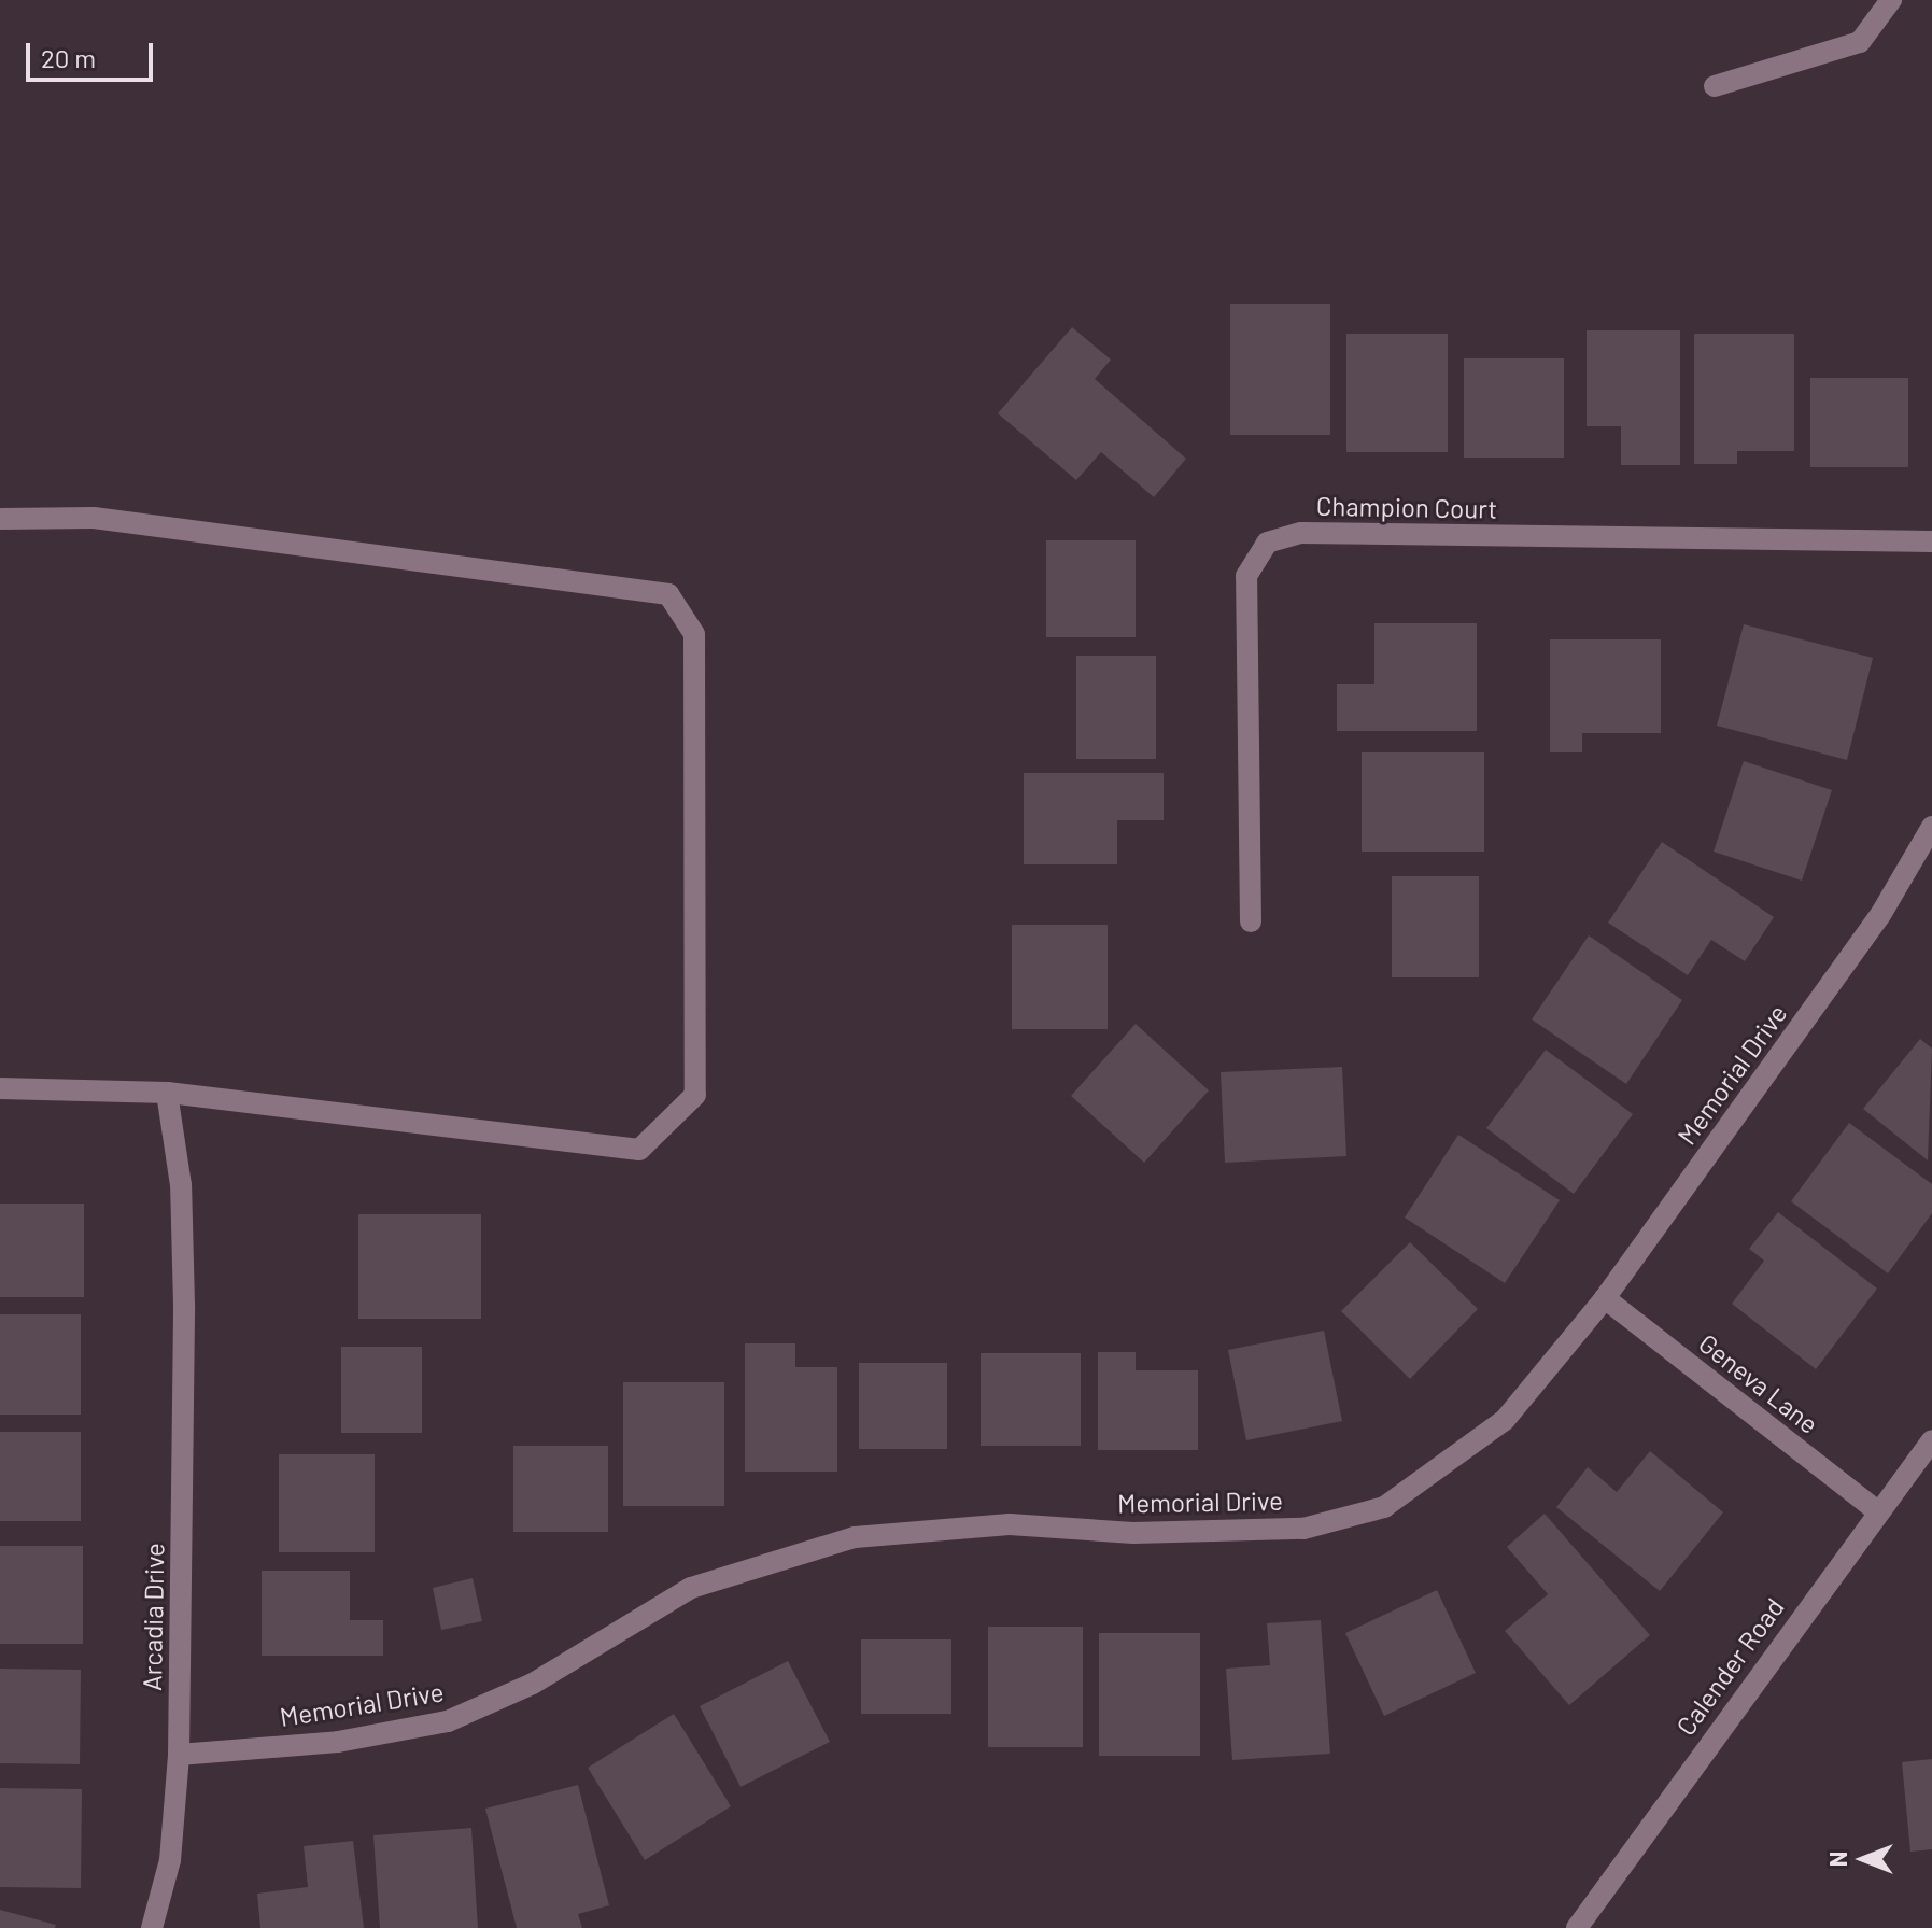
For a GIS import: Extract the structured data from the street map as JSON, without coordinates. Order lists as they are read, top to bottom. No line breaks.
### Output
{"streets":{"street":["Champion Court","Memorial Drive","Geneva Lane","Arcadia Drive","Calender Road"]},"crossings":[["Memorial Drive","Geneva Lane"],["Memorial Drive","Arcadia Drive"],["Geneva Lane","Calender Road"]],"scale_bar":"20 m","north":"left"}
